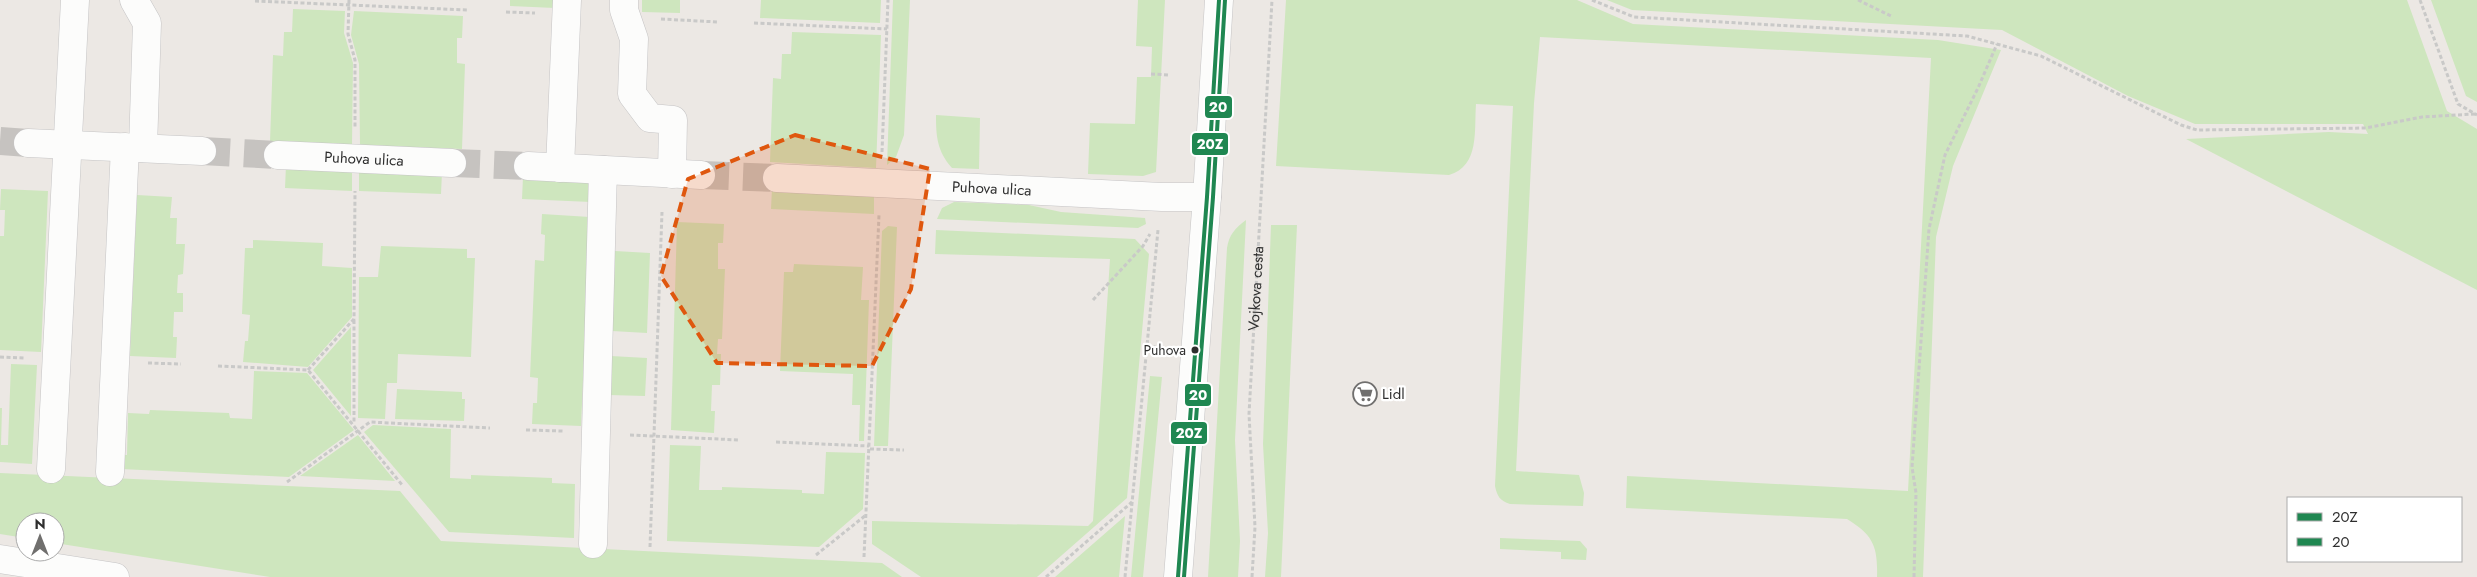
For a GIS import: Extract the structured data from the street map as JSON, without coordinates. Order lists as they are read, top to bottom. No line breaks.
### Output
{"streets":{"street":["Puhova ulica"],"path":["Vojkova cesta"]},"places":{"other":["Puhova"],"supermarket":["Lidl"]},"lines":["transit line 20Z","transit line 20"],"legend":["20Z","20"],"north":"top"}
